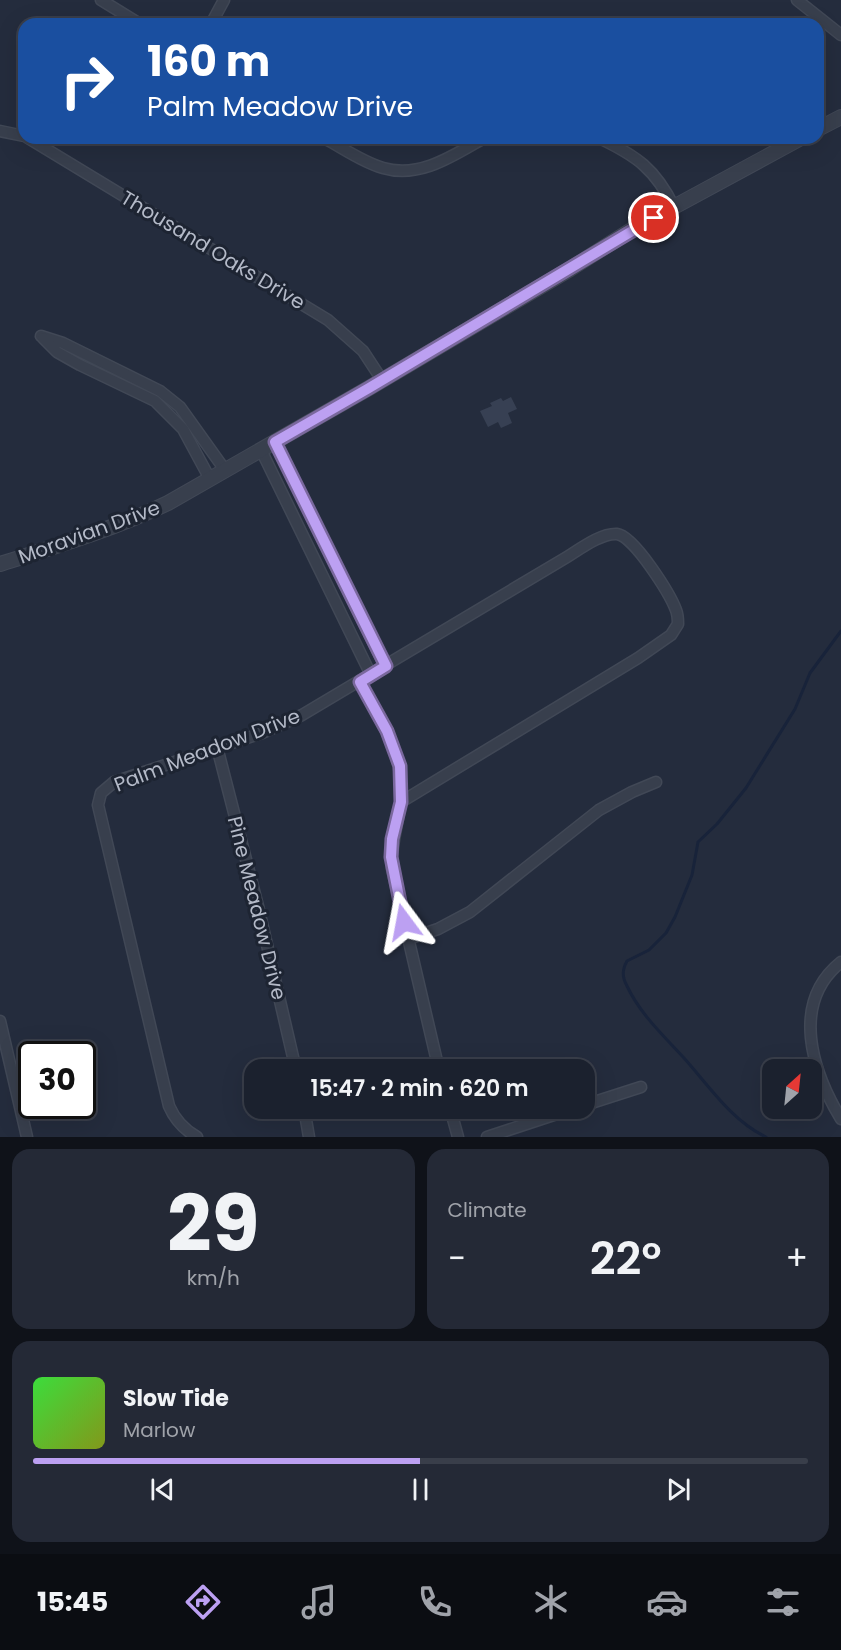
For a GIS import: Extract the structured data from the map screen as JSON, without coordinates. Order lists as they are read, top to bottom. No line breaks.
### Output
{"streets":{"street":["Thousand Oaks Drive","Moravian Drive","Palm Meadow Drive","Pine Meadow Drive"]},"crossings":[["Thousand Oaks Drive","Moravian Drive"],["Palm Meadow Drive","Pine Meadow Drive"]],"north":"top right","page":{"turn":["160 m","Palm Meadow Drive"],"limit":"30","trip":"15:47 · 2 min · 620 m","tile":[["29","km/h"],"Climate"],"heat":["−","22°","+"],"song":["Slow Tide","Marlow"],"tabs":"15:45"}}
